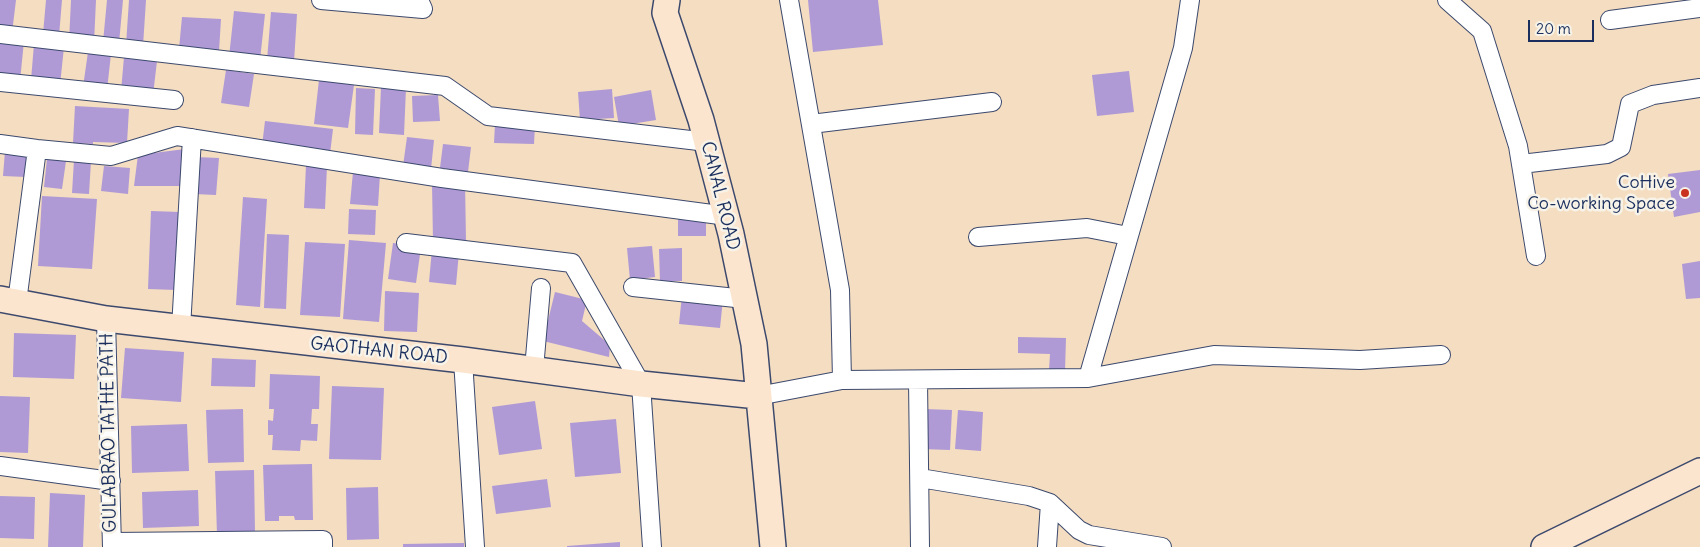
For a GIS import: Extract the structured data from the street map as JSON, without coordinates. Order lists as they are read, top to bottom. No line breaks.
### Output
{"streets":{"street":["CANAL ROAD","GAOTHAN ROAD","GULABRAO TATHE PATH"]},"crossings":[["CANAL ROAD","GAOTHAN ROAD"],["GAOTHAN ROAD","GULABRAO TATHE PATH"]],"places":["CoHive Co-working Space"],"scale_bar":"20 m"}
